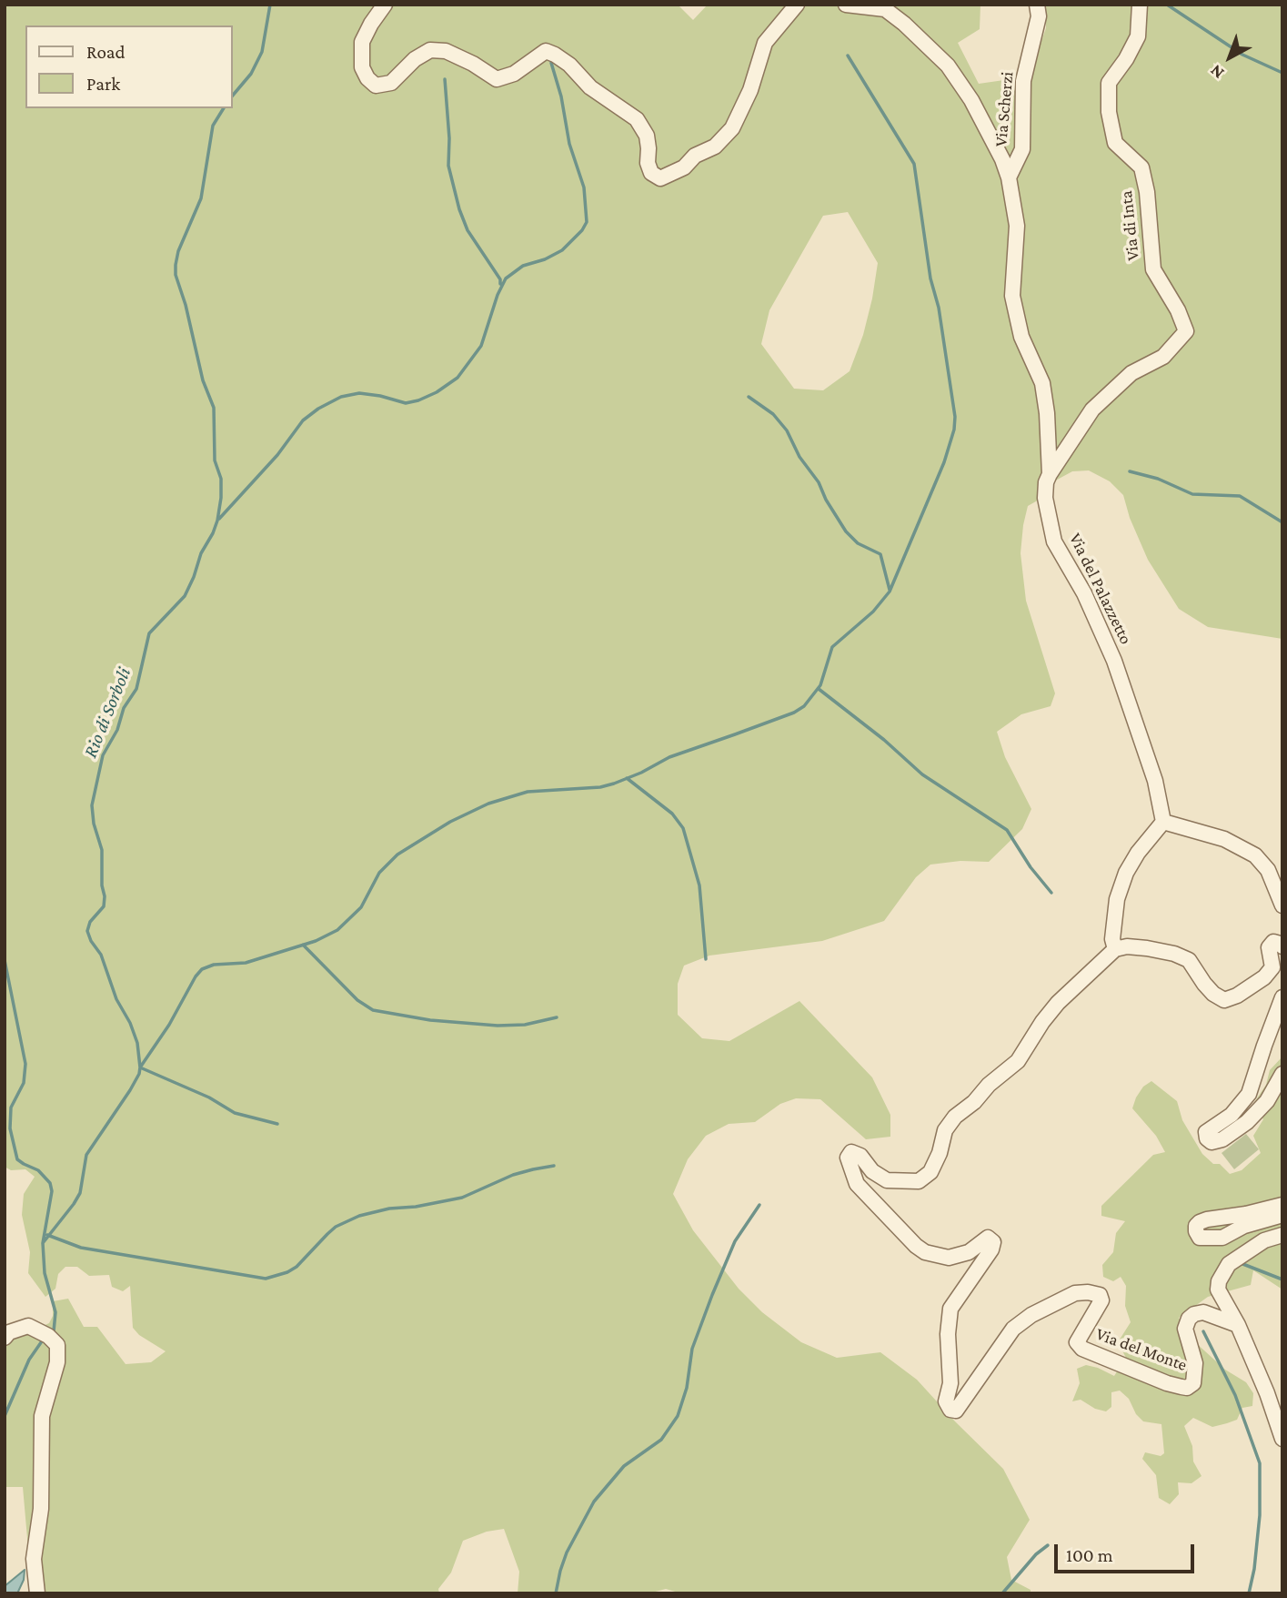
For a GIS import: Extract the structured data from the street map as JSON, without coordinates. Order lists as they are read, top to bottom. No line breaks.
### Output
{"streets":{"street":["Via Scherzi","Via di Inta","Via del Palazzetto","Via del Monte"]},"crossings":[["Via Scherzi","Via del Palazzetto"],["Via di Inta","Via del Palazzetto"]],"water":["Rio di Sorboli"],"legend":["Road","Park"],"scale_bar":"100 m","north":"bottom left"}
